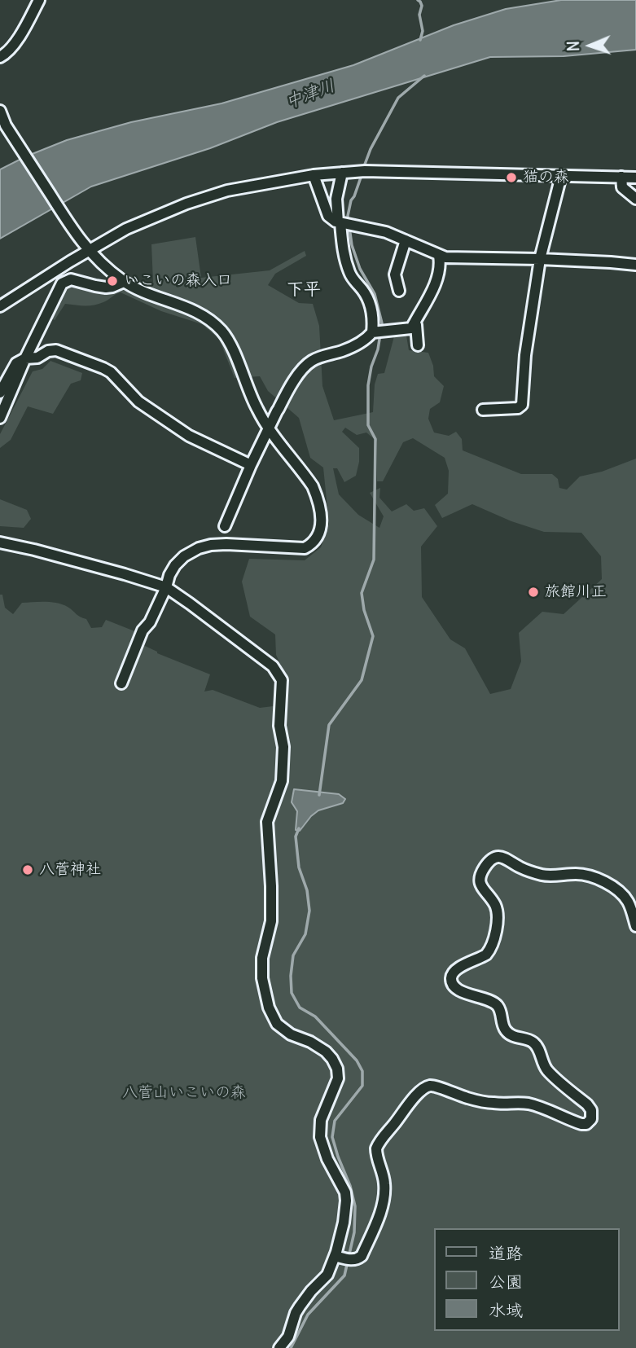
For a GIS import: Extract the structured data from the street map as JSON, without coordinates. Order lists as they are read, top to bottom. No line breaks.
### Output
{"districts":["下平"],"water":["中津川"],"parks":["八菅山いこいの森"],"places":["猫の森","いこいの森入口","旅館川正","八菅神社"],"legend":["道路","公園","水域"],"north":"left"}
